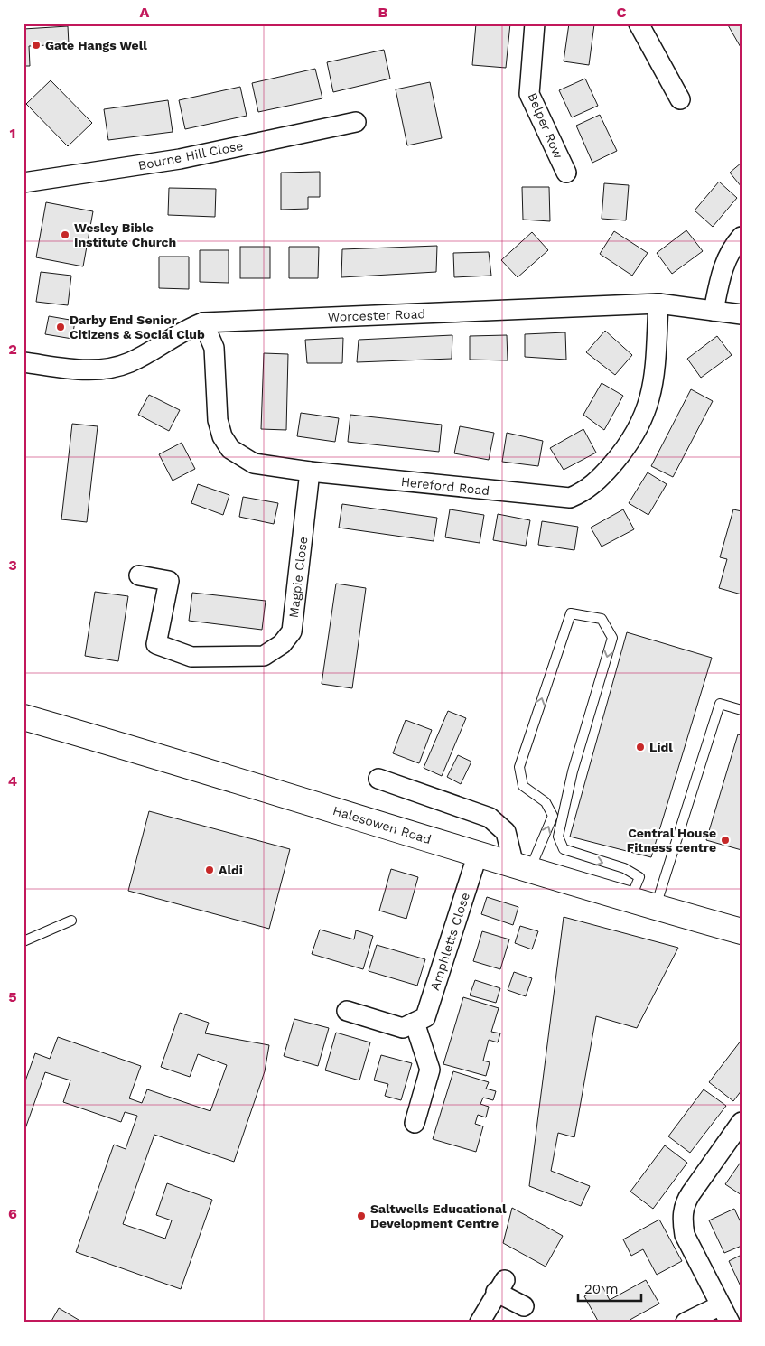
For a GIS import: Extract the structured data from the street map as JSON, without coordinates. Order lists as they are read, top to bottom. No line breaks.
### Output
{"streets":{"main road":["Halesowen Road"],"street":["Belper Row","Bourne Hill Close","Worcester Road","Hereford Road","Magpie Close","Amphletts Close"]},"crossings":[["Worcester Road","Hereford Road"],["Hereford Road","Magpie Close"],["Halesowen Road","Amphletts Close"]],"places":["Gate Hangs Well","Wesley Bible Institute Church","Darby End Senior Citizens & Social Club","Lidl","Central House Fitness centre","Aldi","Saltwells Educational Development Centre"],"scale_bar":"20 m","grid":{"columns":["A","B","C"],"rows":["1","2","3","4","5","6"]}}
